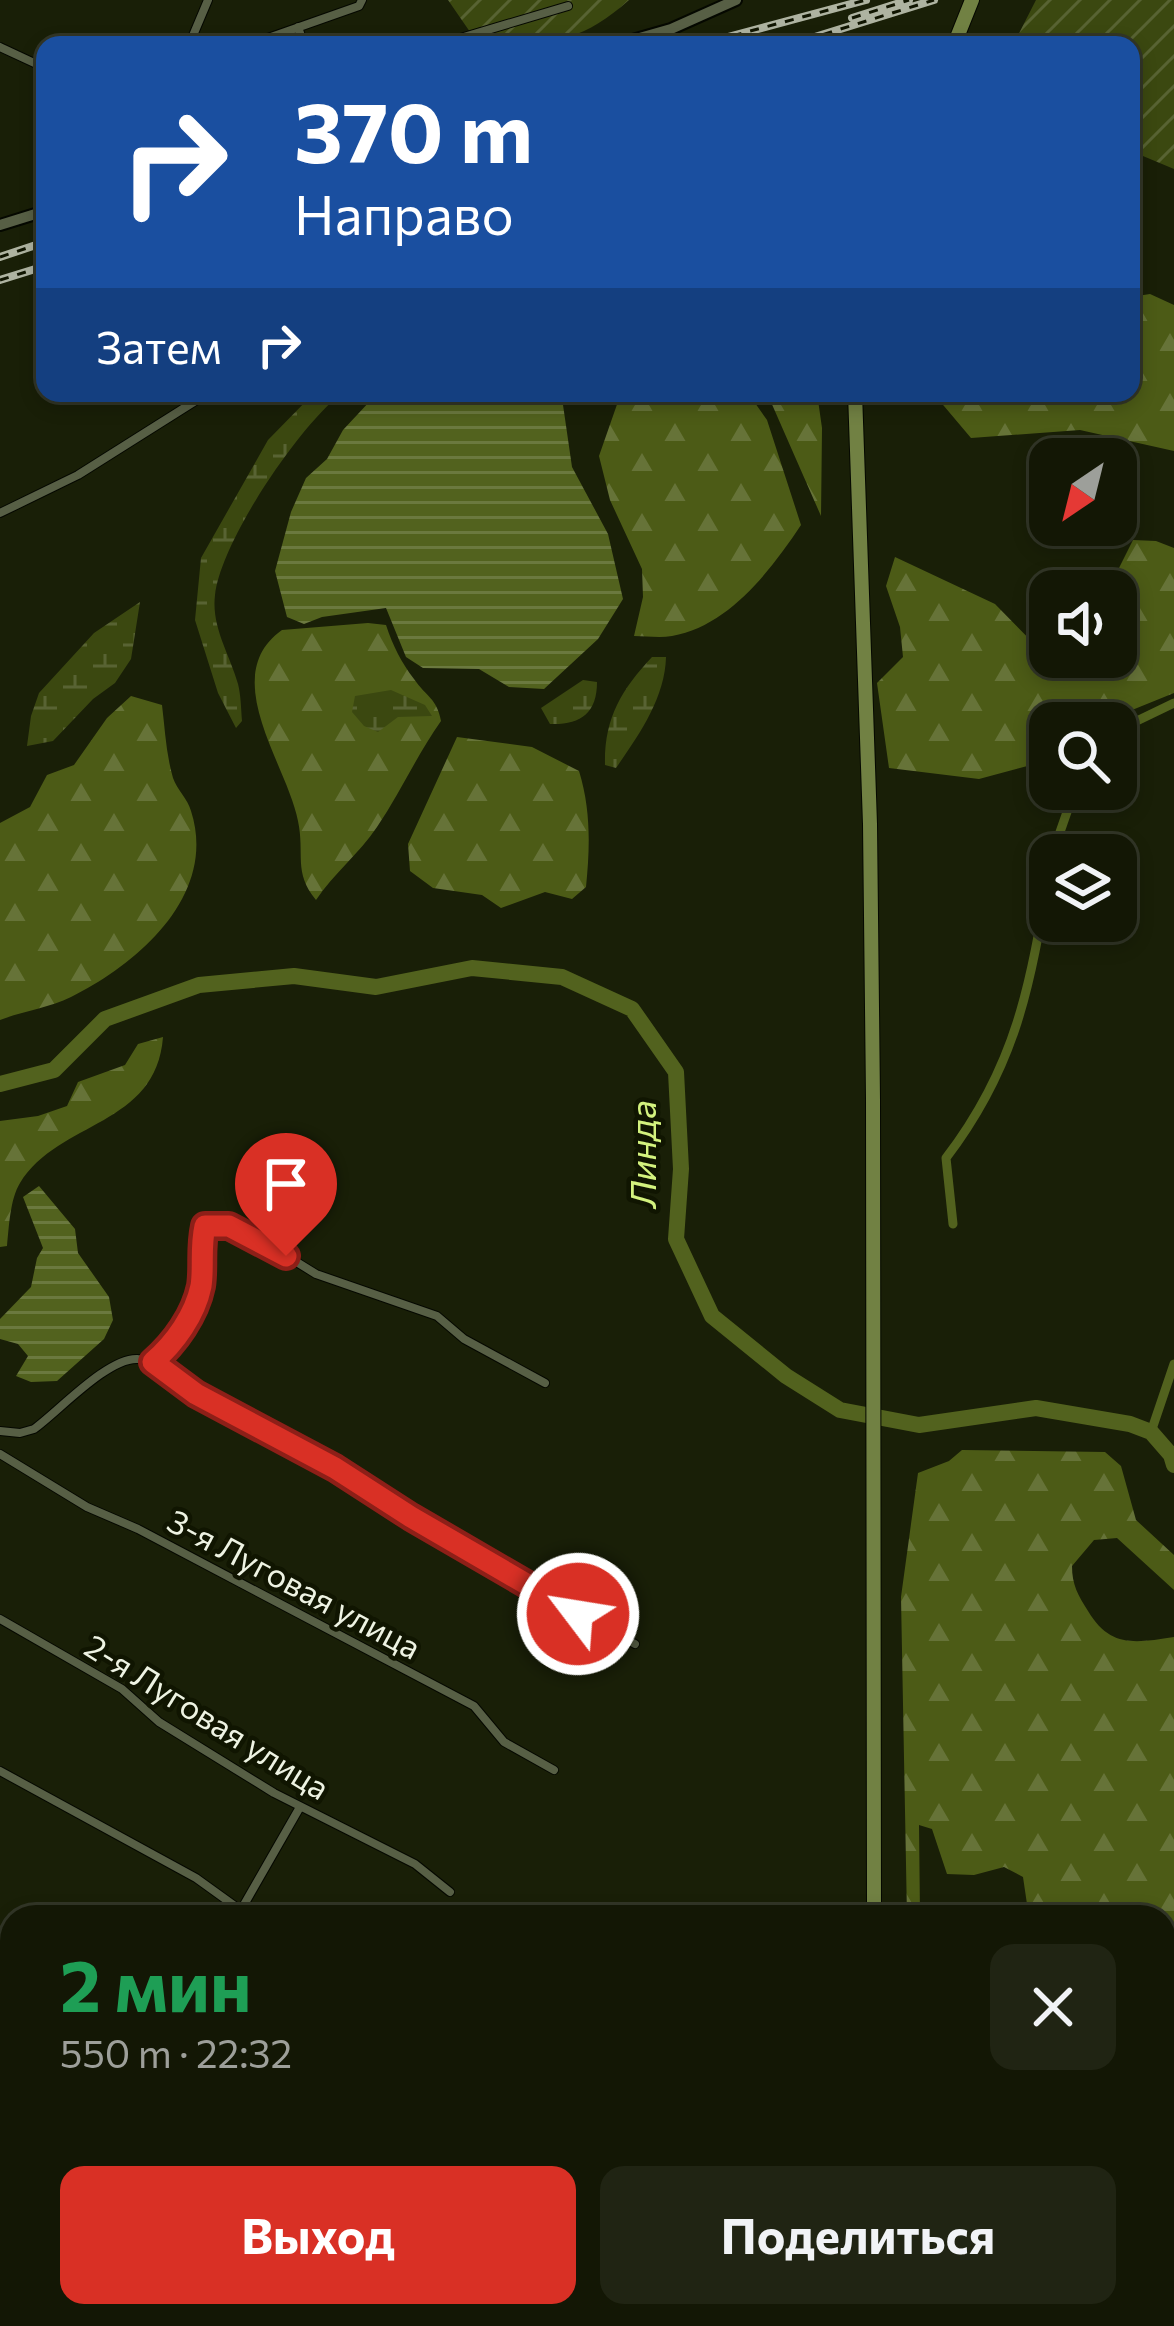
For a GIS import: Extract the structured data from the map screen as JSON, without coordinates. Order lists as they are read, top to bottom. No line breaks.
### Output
{"streets":{"street":["3-я Луговая улица","2-я Луговая улица"]},"water":["Линда"],"north":"bottom left","page":{"turn":["370 m","Направо"],"then":"Затем","heading":["2 мин","550 m · 22:32"],"buttons":["Выход","Поделиться"]}}
